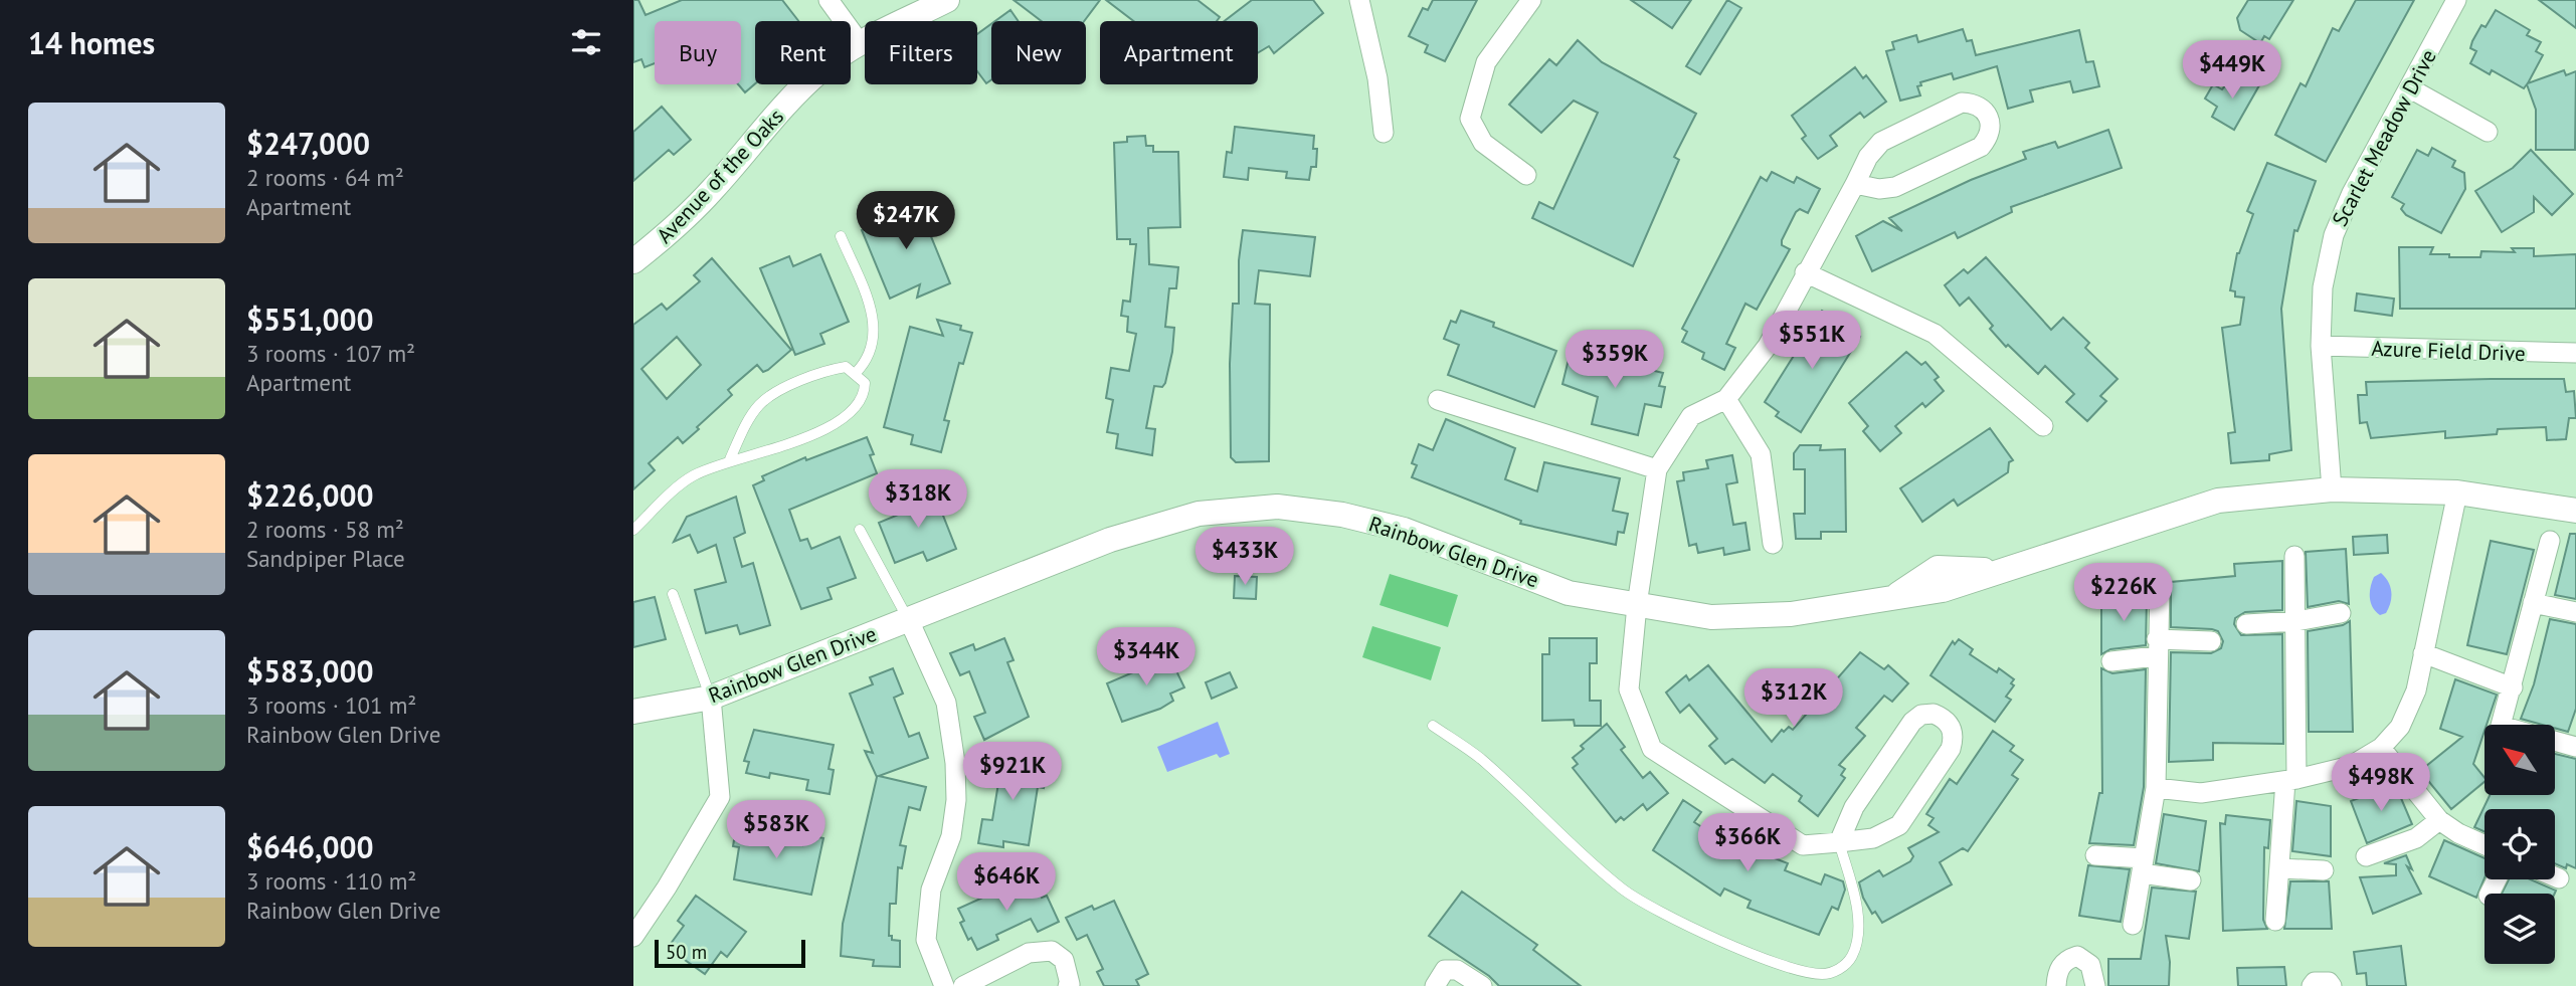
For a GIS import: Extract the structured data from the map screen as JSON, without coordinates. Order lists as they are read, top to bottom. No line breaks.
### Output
{"streets":{"street":["Scarlet Meadow Drive","Avenue of the Oaks","Azure Field Drive","Rainbow Glen Drive"]},"crossings":[["Scarlet Meadow Drive","Azure Field Drive"],["Scarlet Meadow Drive","Rainbow Glen Drive"]],"scale_bar":"50 m","north":"top left","page":{"heading":"14 homes","chip":["Buy","Rent","Filters","New","Apartment"],"price":["$449K","$247K","$551K","$359K","$318K","$433K","$226K","$344K","$312K","$921K","$498K","$583K","$366K","$646K"],"list":[{"name":"$247,000","note":"2 rooms · 64 m² · Apartment"},{"name":"$551,000","note":"3 rooms · 107 m² · Apartment"},{"name":"$226,000","note":"2 rooms · 58 m² · Sandpiper Place"},{"name":"$583,000","note":"3 rooms · 101 m² · Rainbow Glen Drive"},{"name":"$646,000","note":"3 rooms · 110 m² · Rainbow Glen Drive"}],"scale":"50 m"}}
